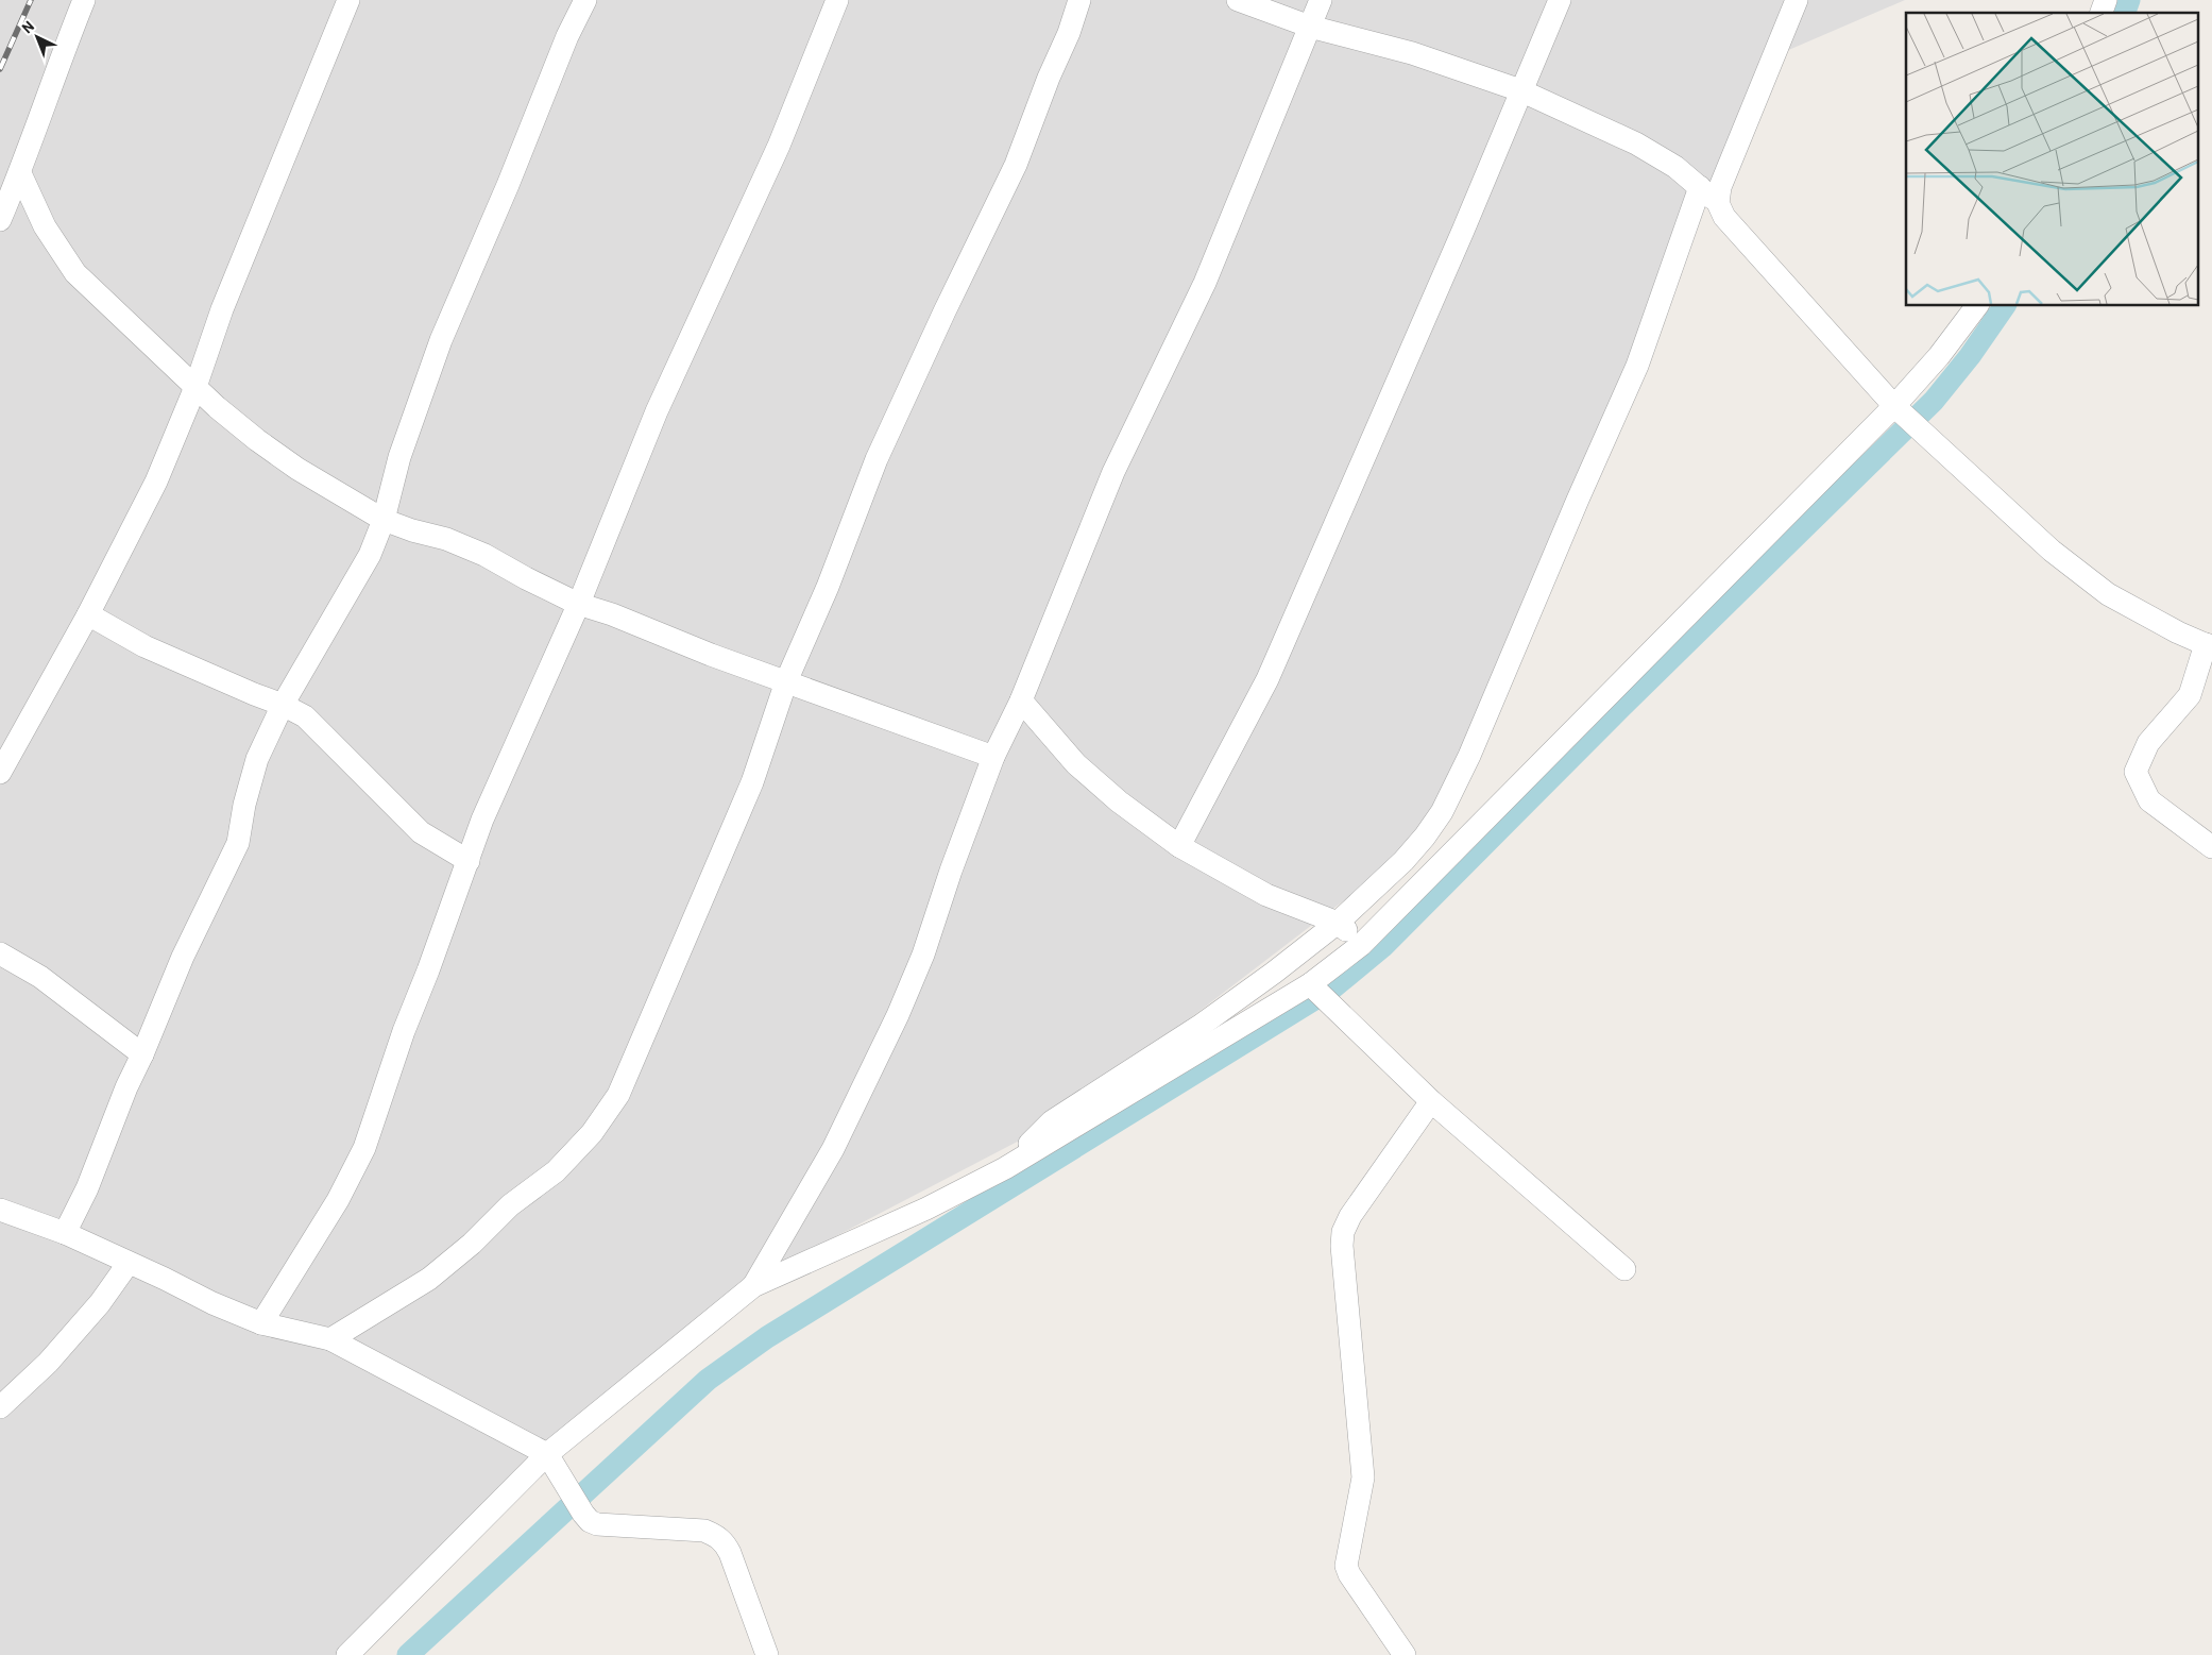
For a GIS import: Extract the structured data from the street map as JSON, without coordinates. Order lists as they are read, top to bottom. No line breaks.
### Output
{"north":"top left"}
